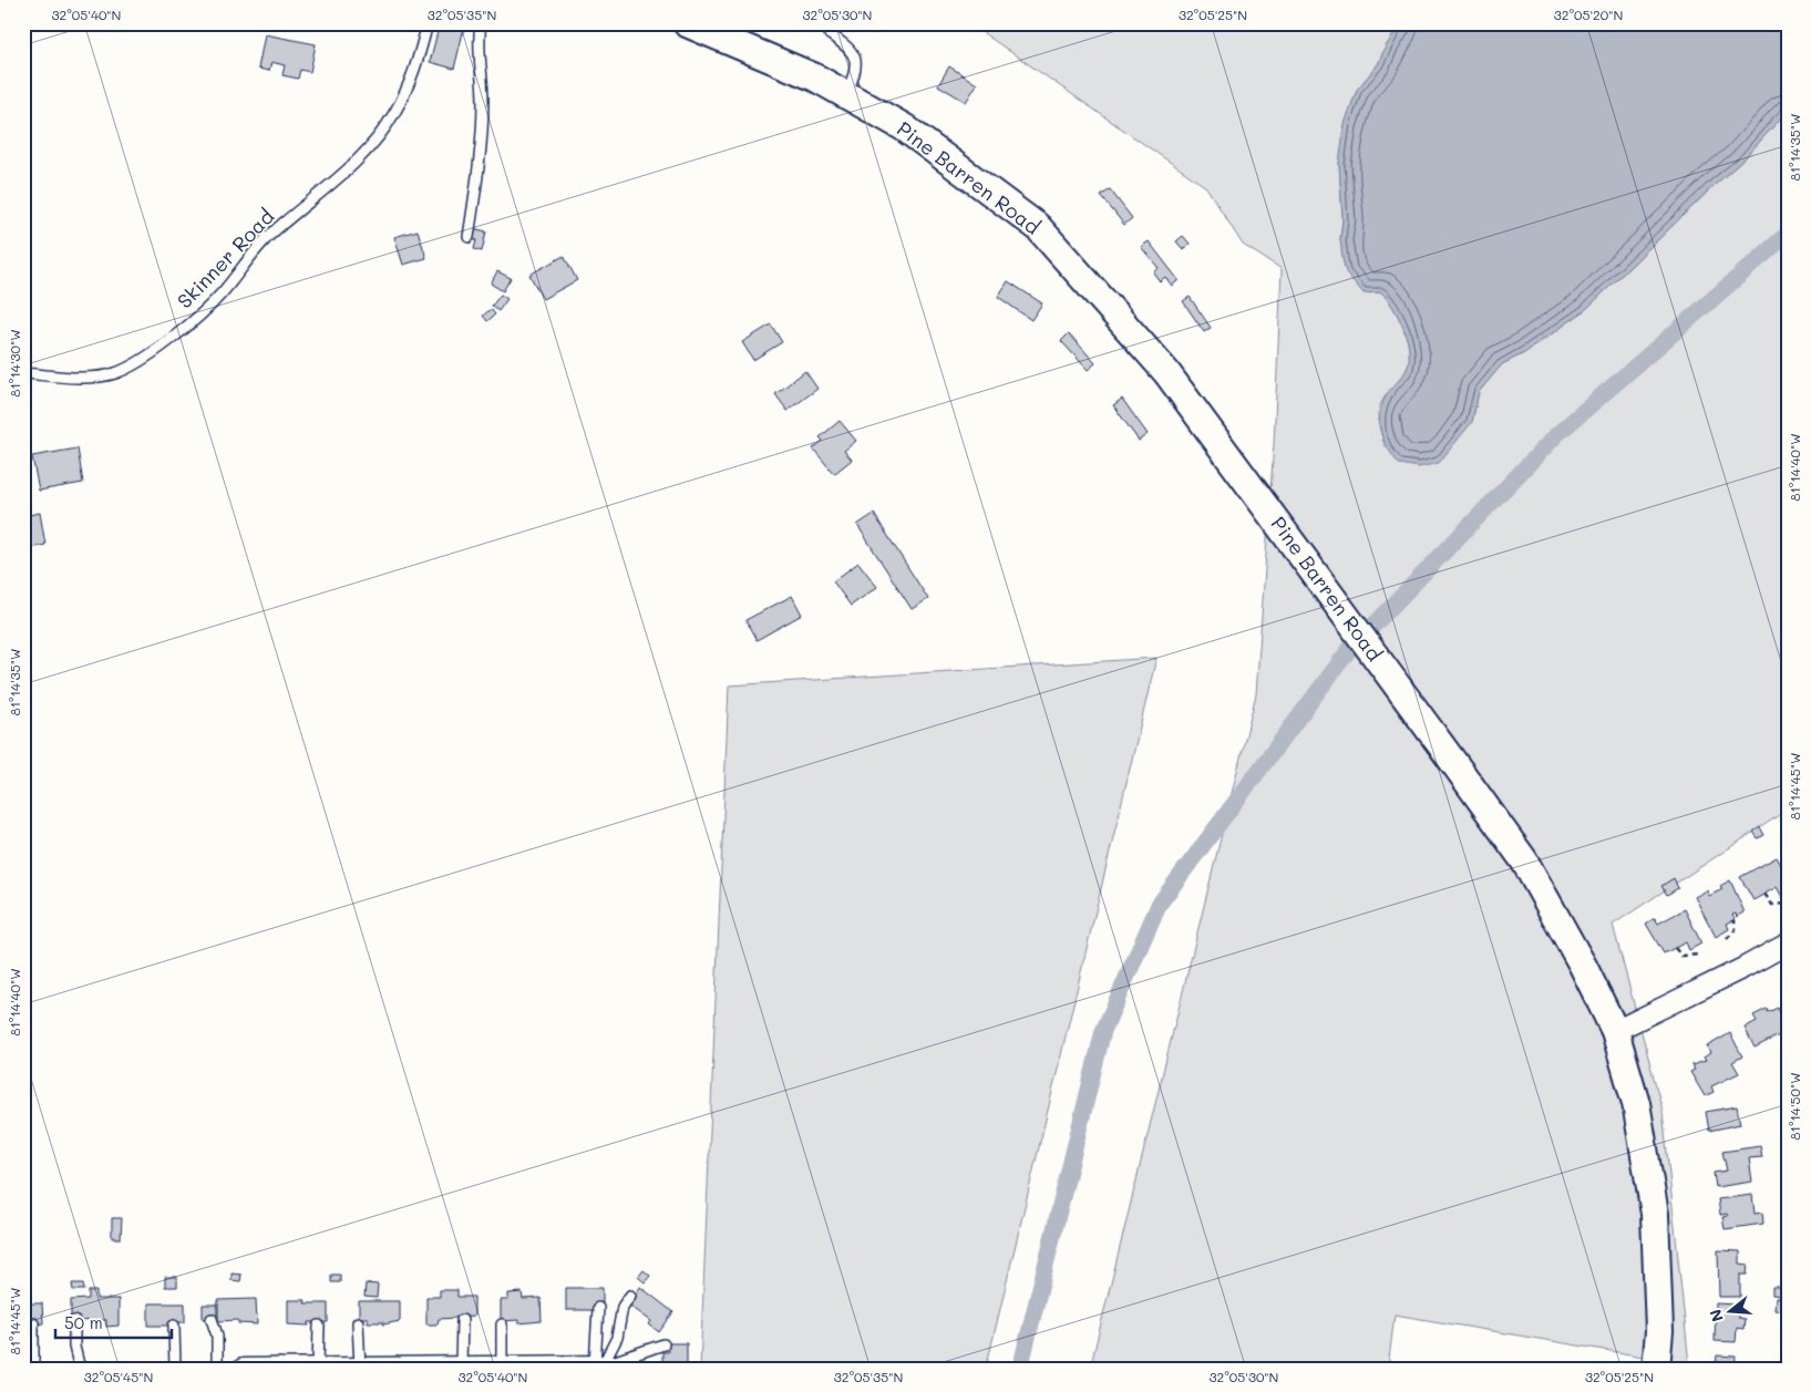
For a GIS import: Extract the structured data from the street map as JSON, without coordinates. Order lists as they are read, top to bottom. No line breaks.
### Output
{"streets":{"main road":["Pine Barren Road"],"lane":["Skinner Road"]},"scale_bar":"50 m","north":"left","coordinates":["32°05'40\"N","32°05'35\"N","32°05'30\"N","32°05'25\"N","32°05'20\"N","81°14'35\"W","81°14'30\"W","81°14'40\"W","81°14'45\"W","81°14'50\"W","32°05'45\"N"]}
